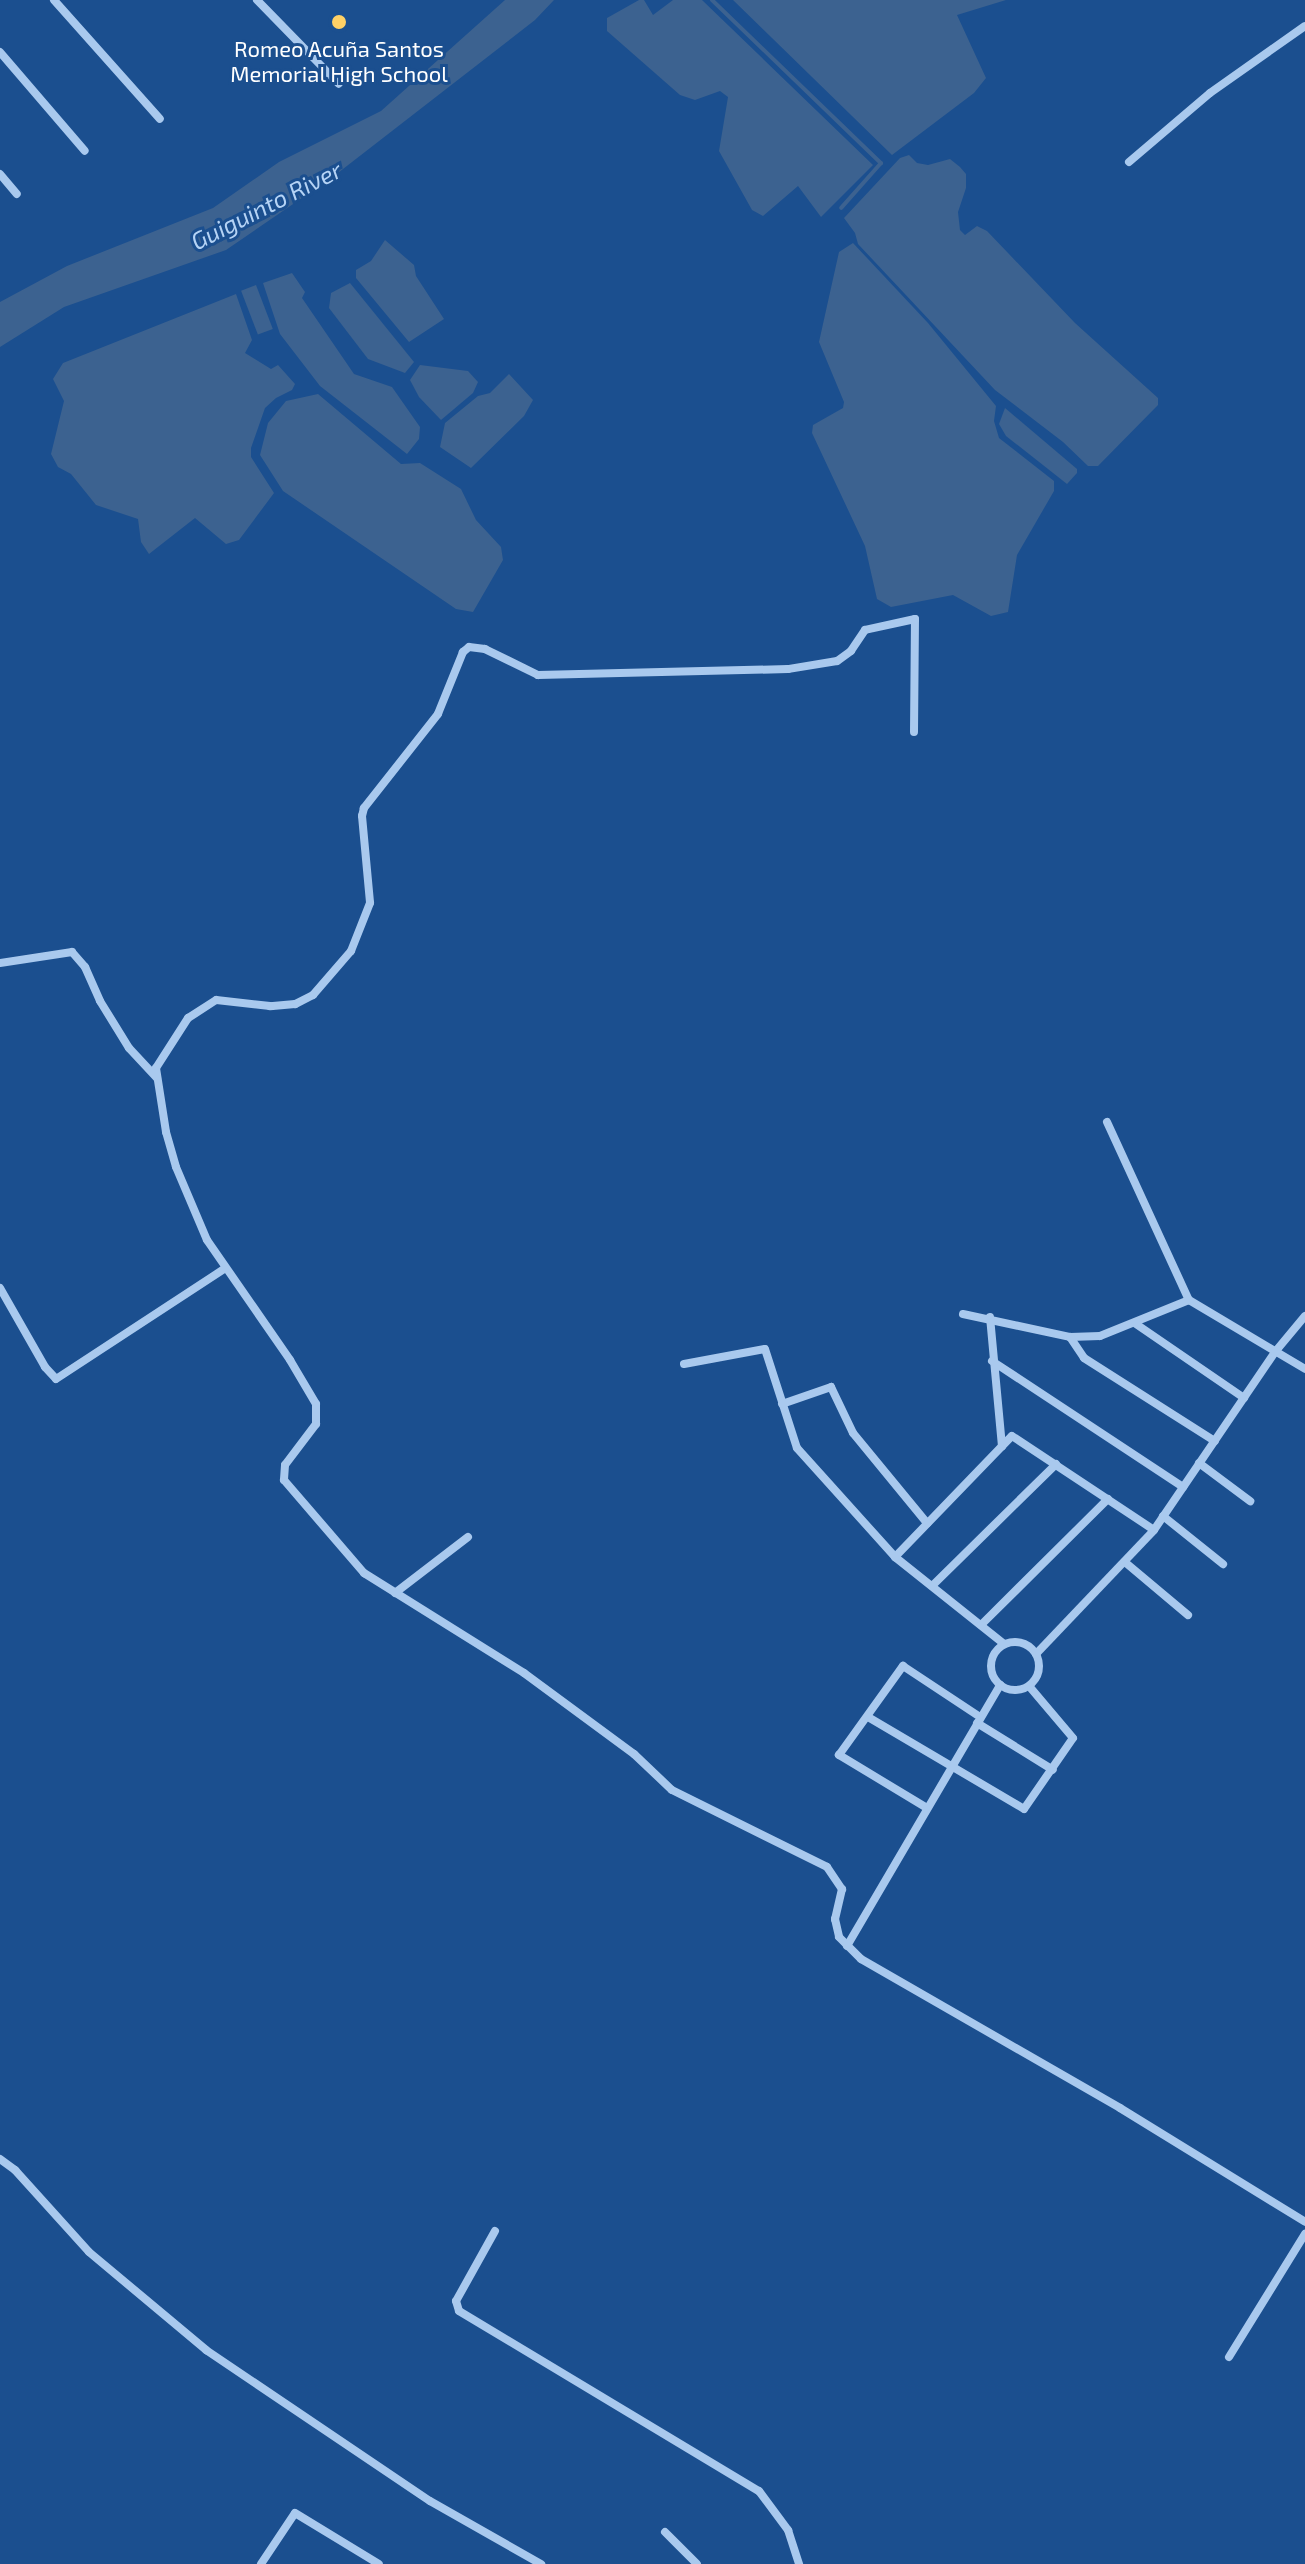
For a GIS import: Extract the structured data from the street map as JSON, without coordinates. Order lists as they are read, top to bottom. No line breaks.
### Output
{"water":["Guiguinto River"],"places":["Romeo Acuña Santos Memorial High School"]}
